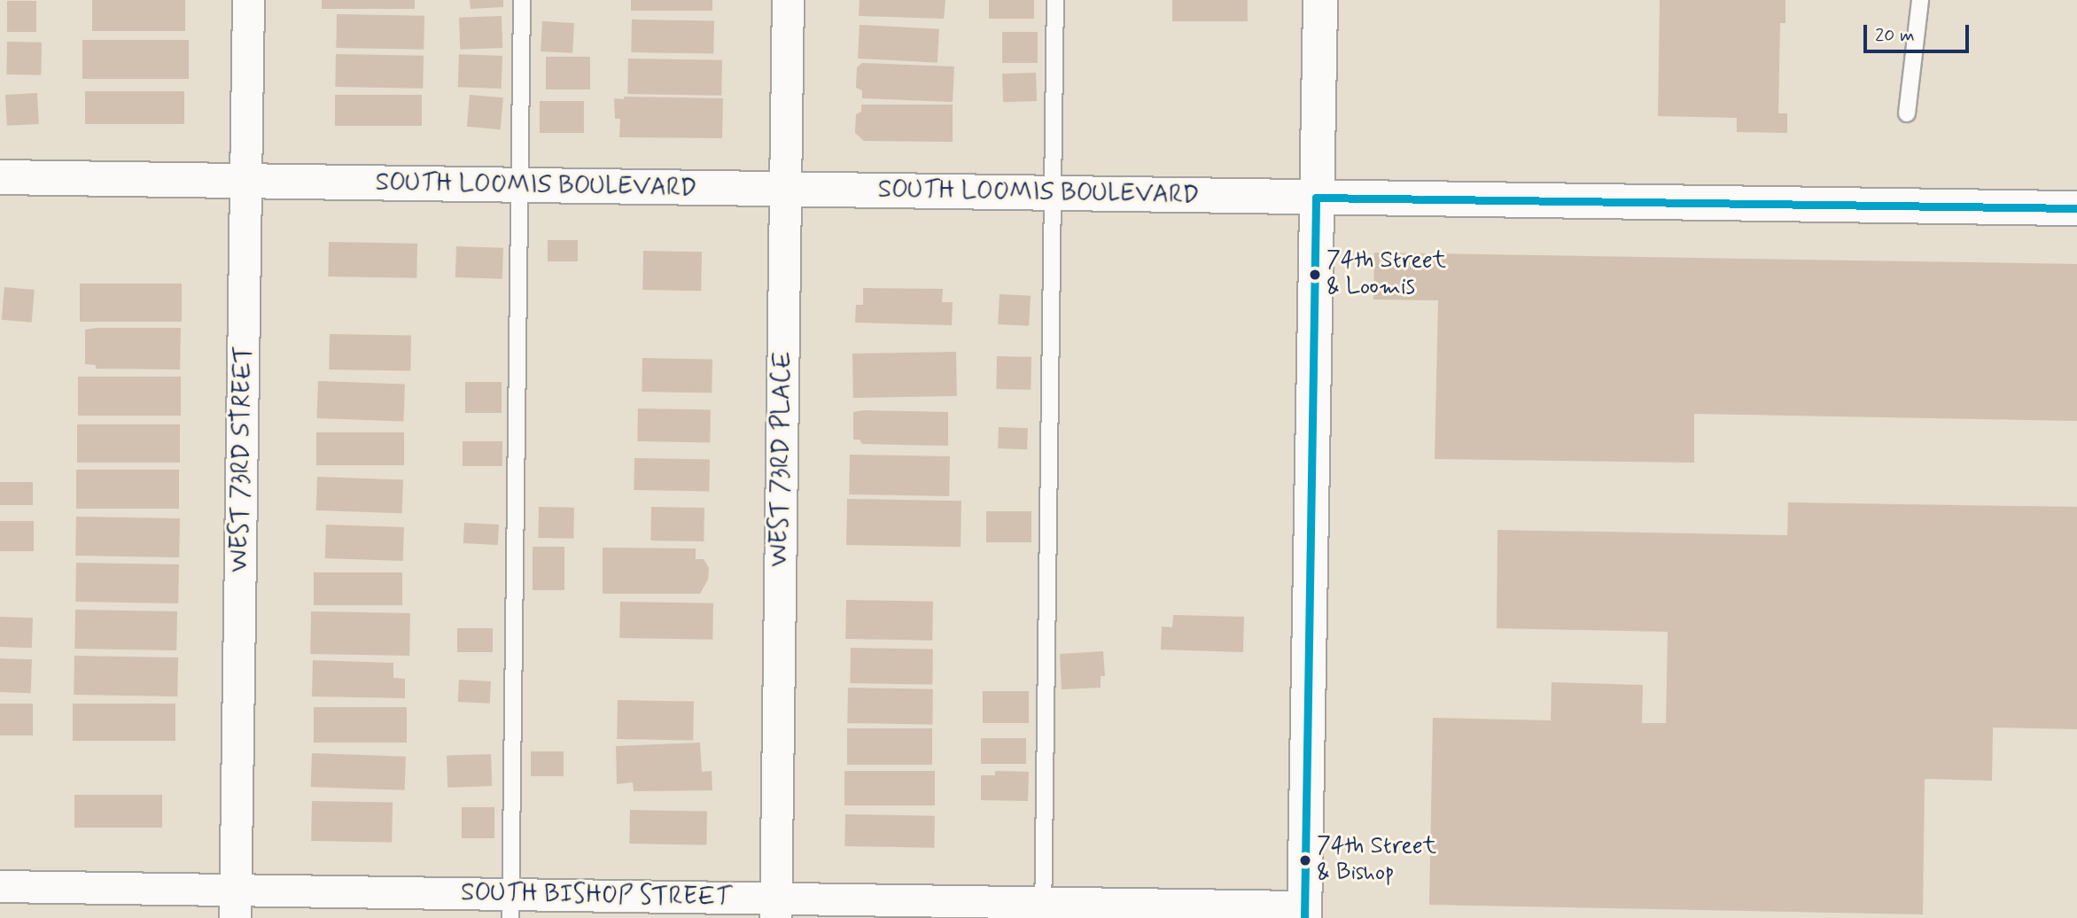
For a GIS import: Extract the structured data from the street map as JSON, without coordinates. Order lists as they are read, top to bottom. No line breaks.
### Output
{"streets":{"street":["SOUTH LOOMIS BOULEVARD","WEST 73RD STREET","WEST 73RD PLACE","SOUTH BISHOP STREET"]},"crossings":[["SOUTH LOOMIS BOULEVARD","WEST 73RD STREET"],["SOUTH LOOMIS BOULEVARD","WEST 73RD PLACE"],["WEST 73RD STREET","SOUTH BISHOP STREET"],["WEST 73RD PLACE","SOUTH BISHOP STREET"]],"places":["74th Street & Loomis","74th Street & Bishop"],"scale_bar":"20 m"}
